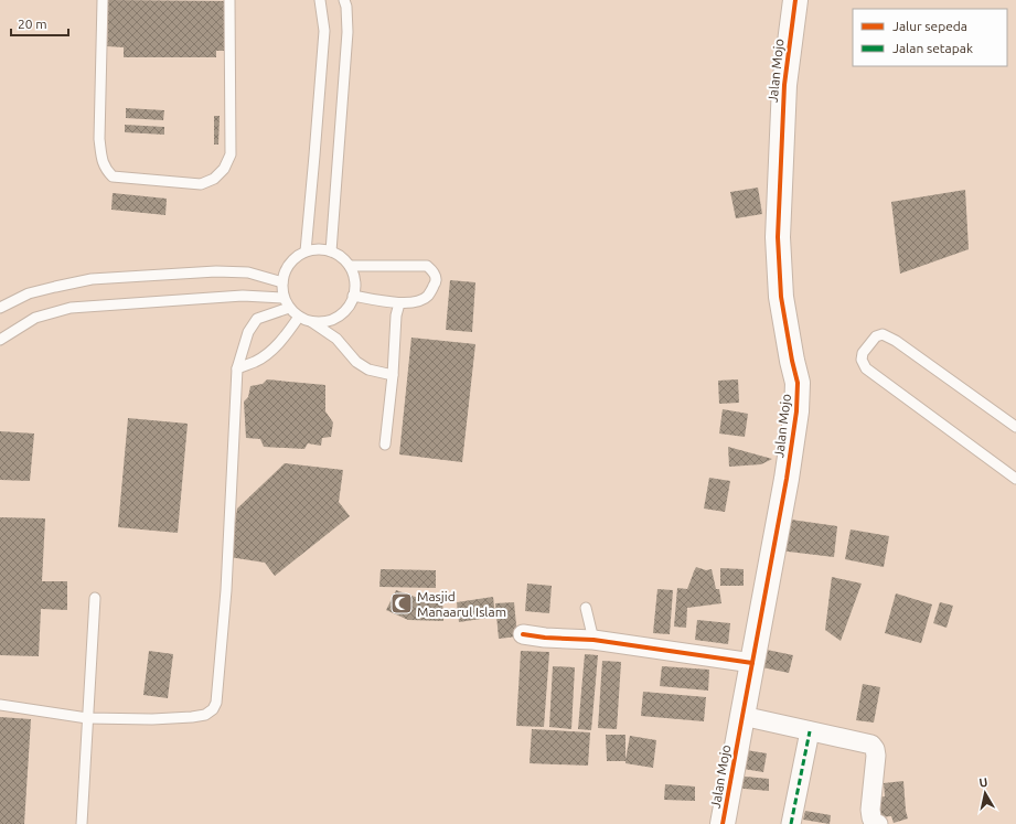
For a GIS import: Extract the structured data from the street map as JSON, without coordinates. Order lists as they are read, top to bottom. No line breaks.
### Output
{"streets":{"street":["Jalan Mojo"]},"places":{"mosque":["Masjid Manaarul Islam"]},"legend":["Jalur sepeda","Jalan setapak"],"scale_bar":"20 m","north":"top"}
